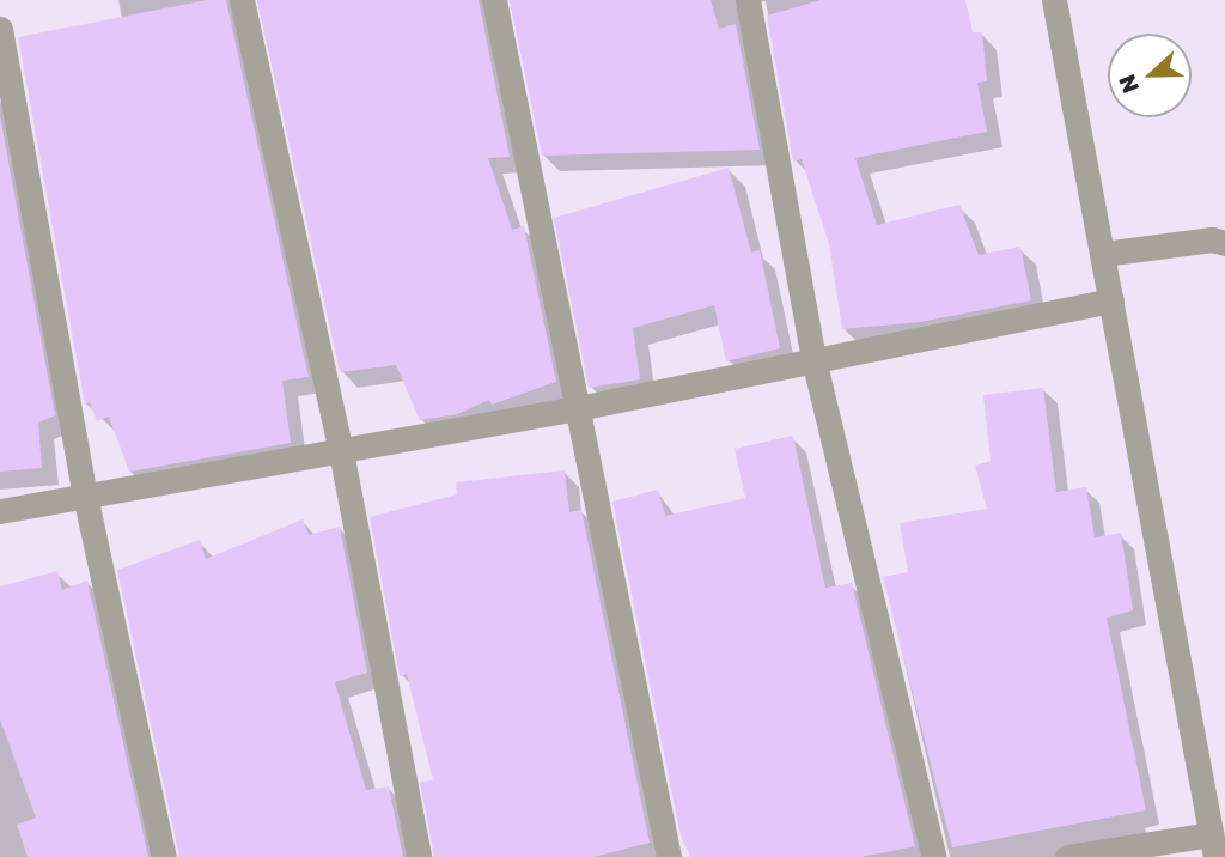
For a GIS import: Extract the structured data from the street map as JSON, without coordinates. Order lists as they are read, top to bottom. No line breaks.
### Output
{"north":"left"}
